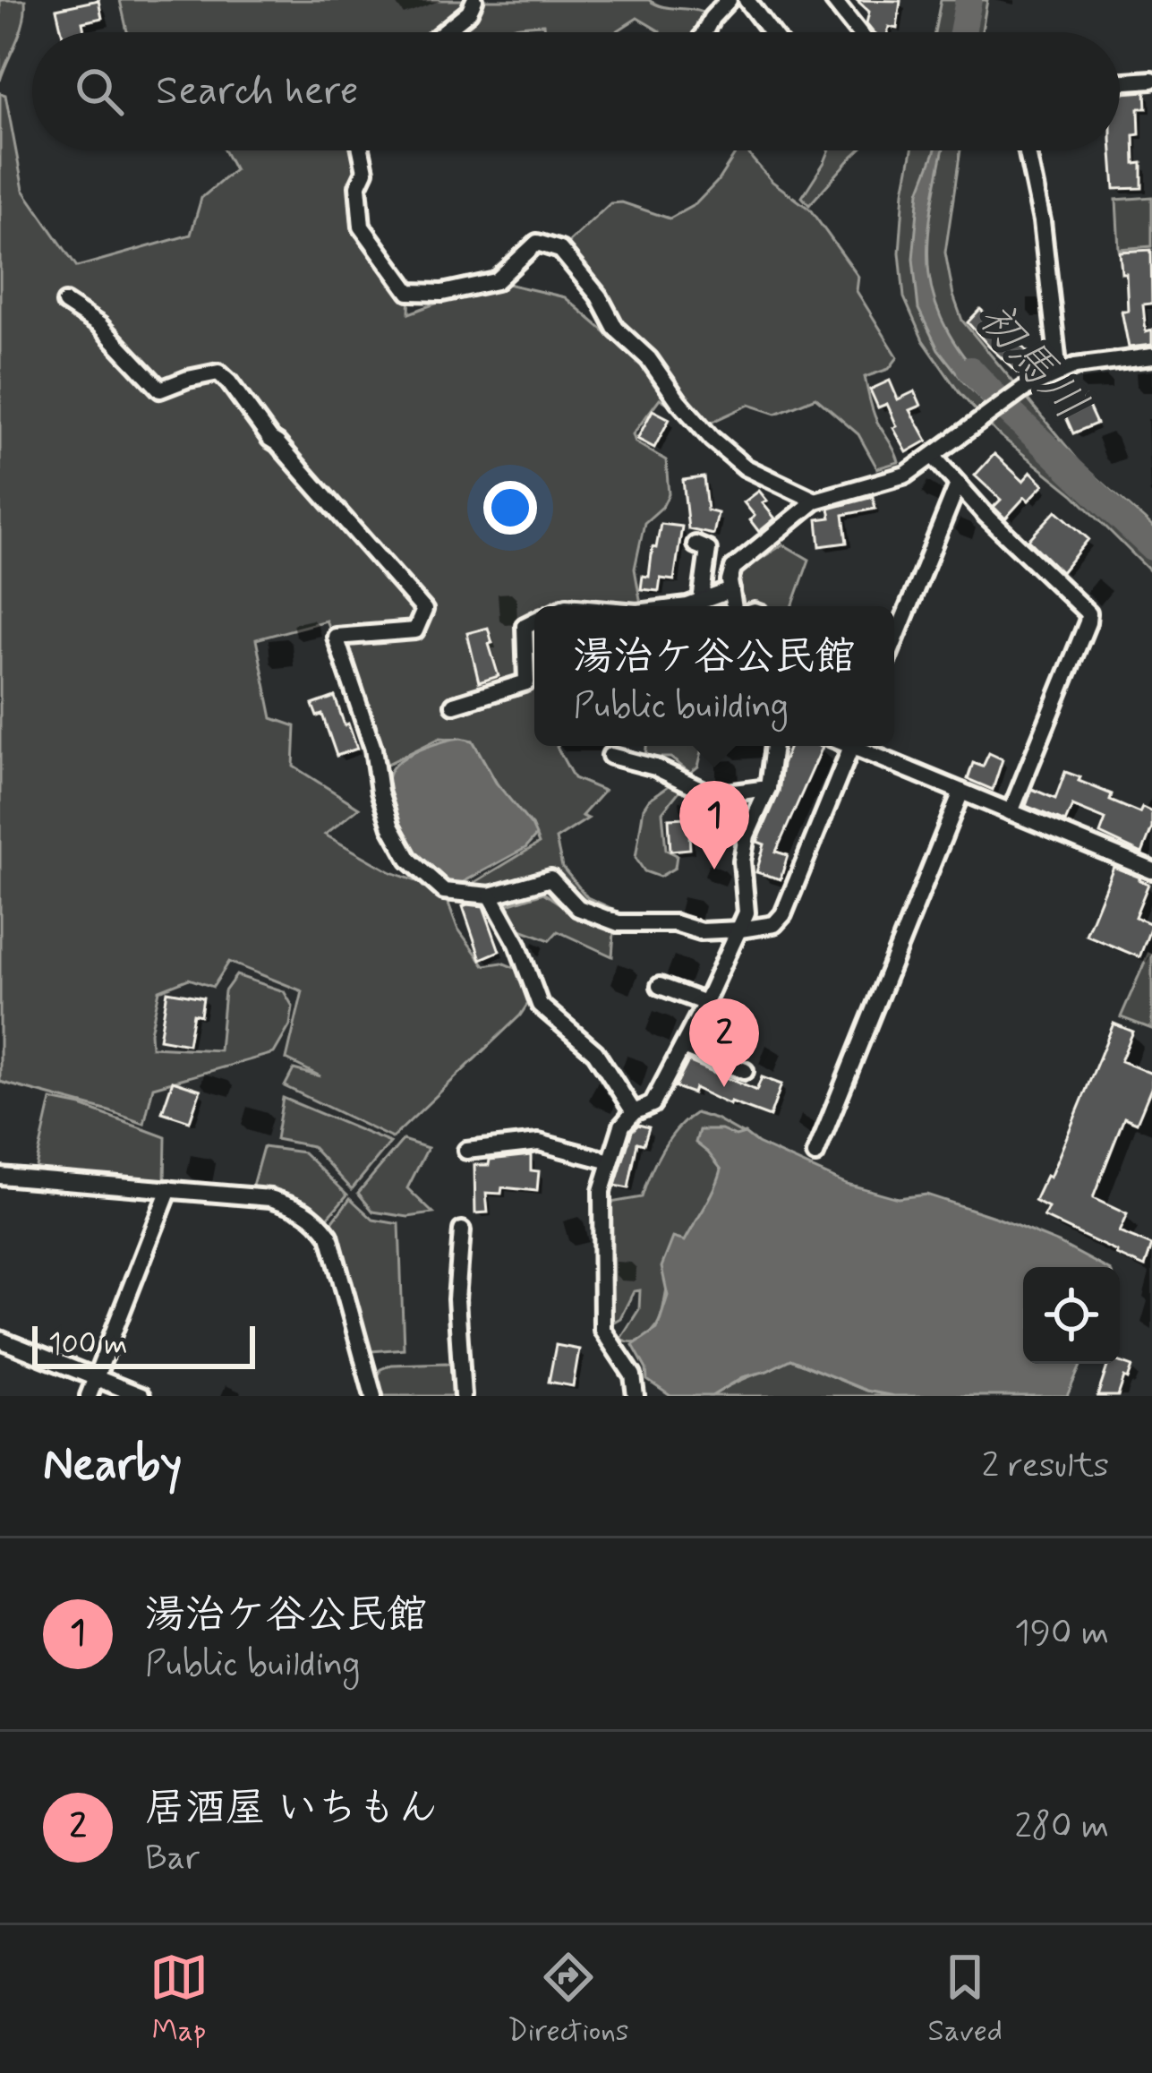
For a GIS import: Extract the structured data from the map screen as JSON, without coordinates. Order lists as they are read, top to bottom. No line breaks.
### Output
{"water":["初馬川"],"scale_bar":"100 m","page":{"search":"Search here","popup":["湯治ケ谷公民館","Public building"],"pins":["1","2"],"scale":"100 m","heading":["Nearby","2 results"],"list":[{"mark":"1","name":"湯治ケ谷公民館","note":"Public building","value":"190 m"},{"mark":"2","name":"居酒屋 いちもん","note":"Bar","value":"280 m"}],"nav":["Map","Directions","Saved"]}}
